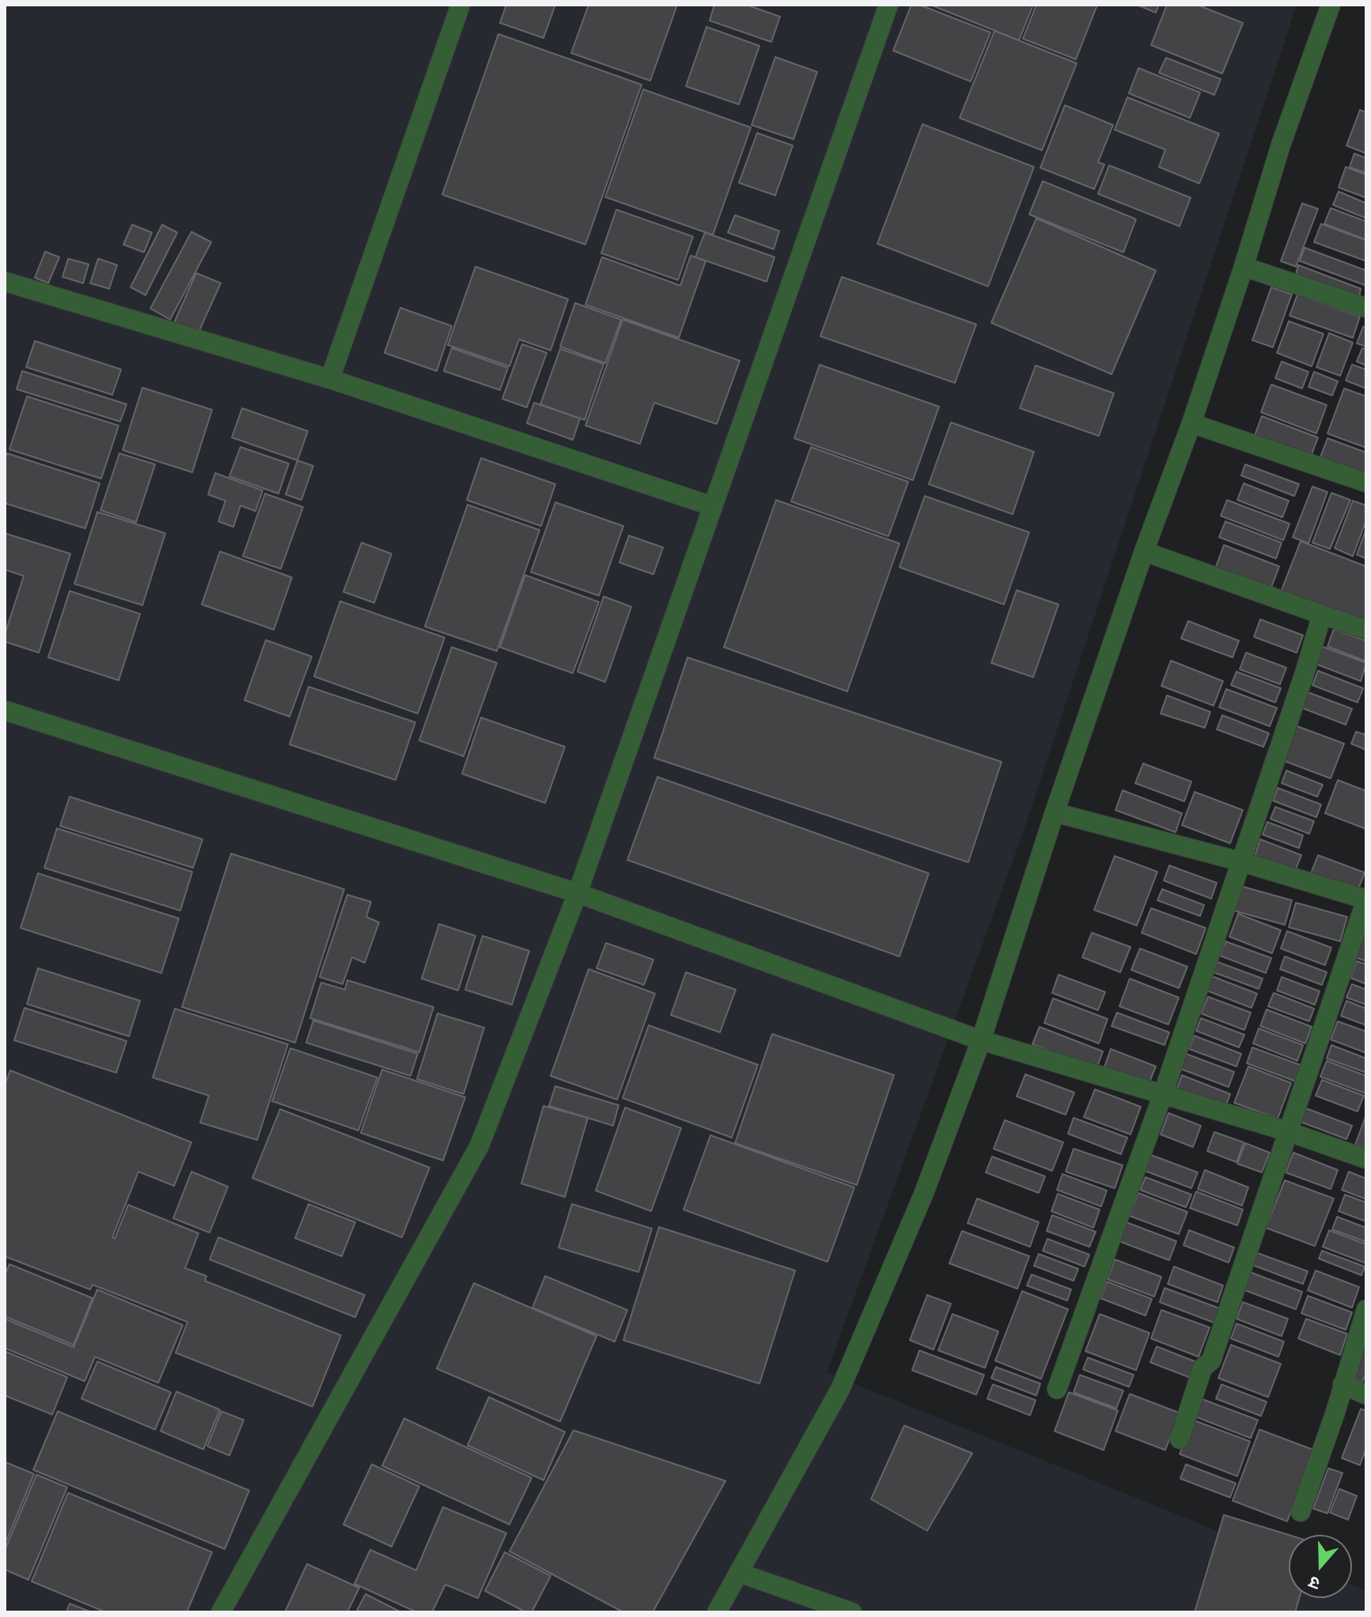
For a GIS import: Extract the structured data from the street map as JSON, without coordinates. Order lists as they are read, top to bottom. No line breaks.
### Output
{"north":"bottom"}
